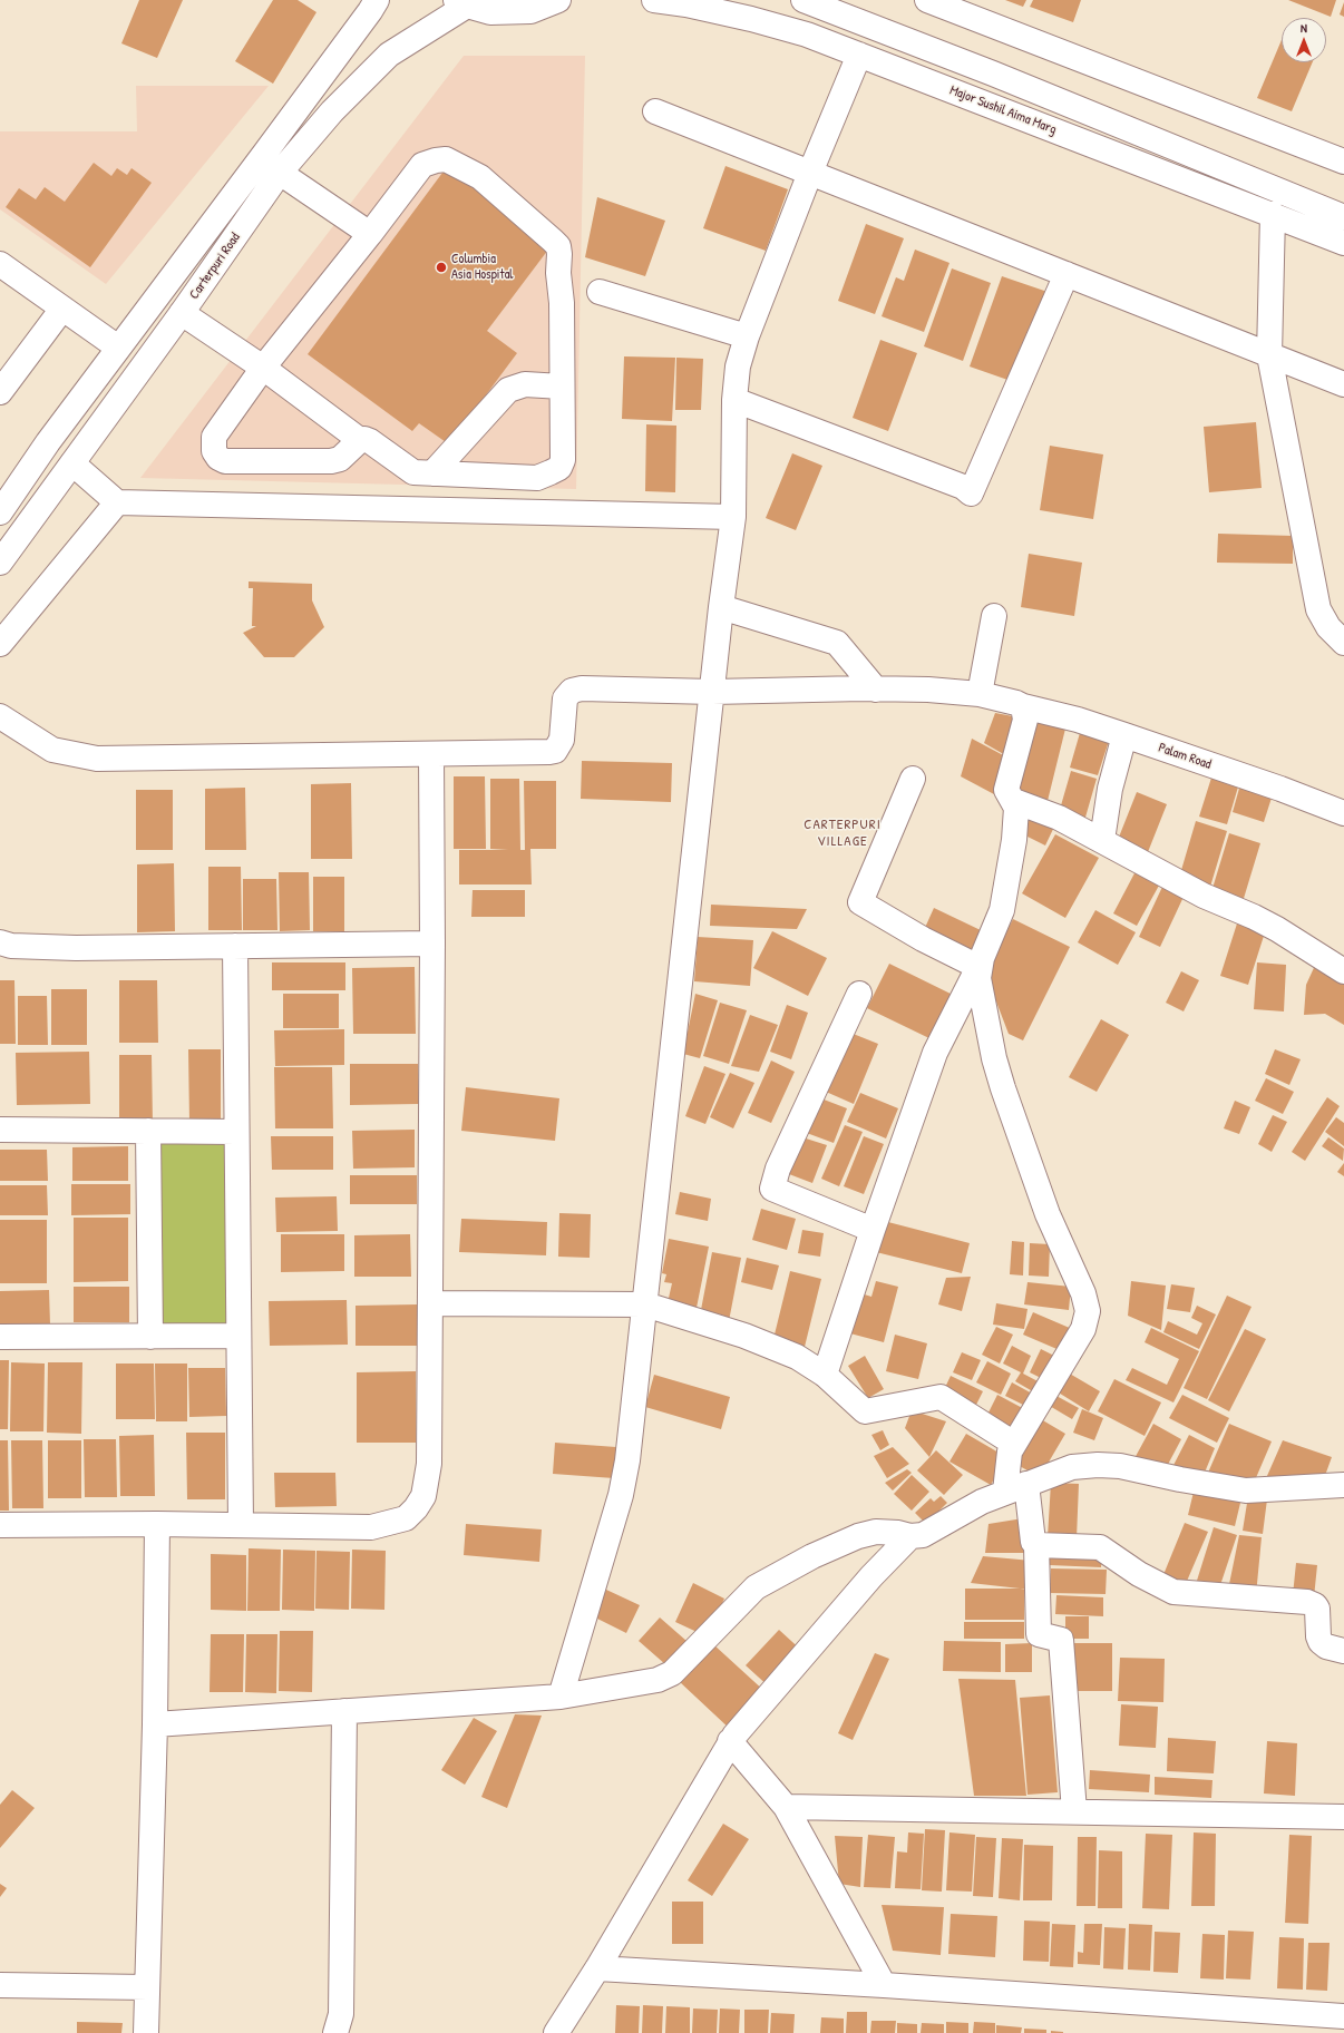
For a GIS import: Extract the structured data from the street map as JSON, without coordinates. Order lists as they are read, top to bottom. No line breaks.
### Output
{"streets":{"street":["Major Sushil Aima Marg","Carterpuri Road","Palam Road"]},"districts":["CARTERPURI VILLAGE"],"places":["Columbia Asia Hospital"],"north":"top"}
